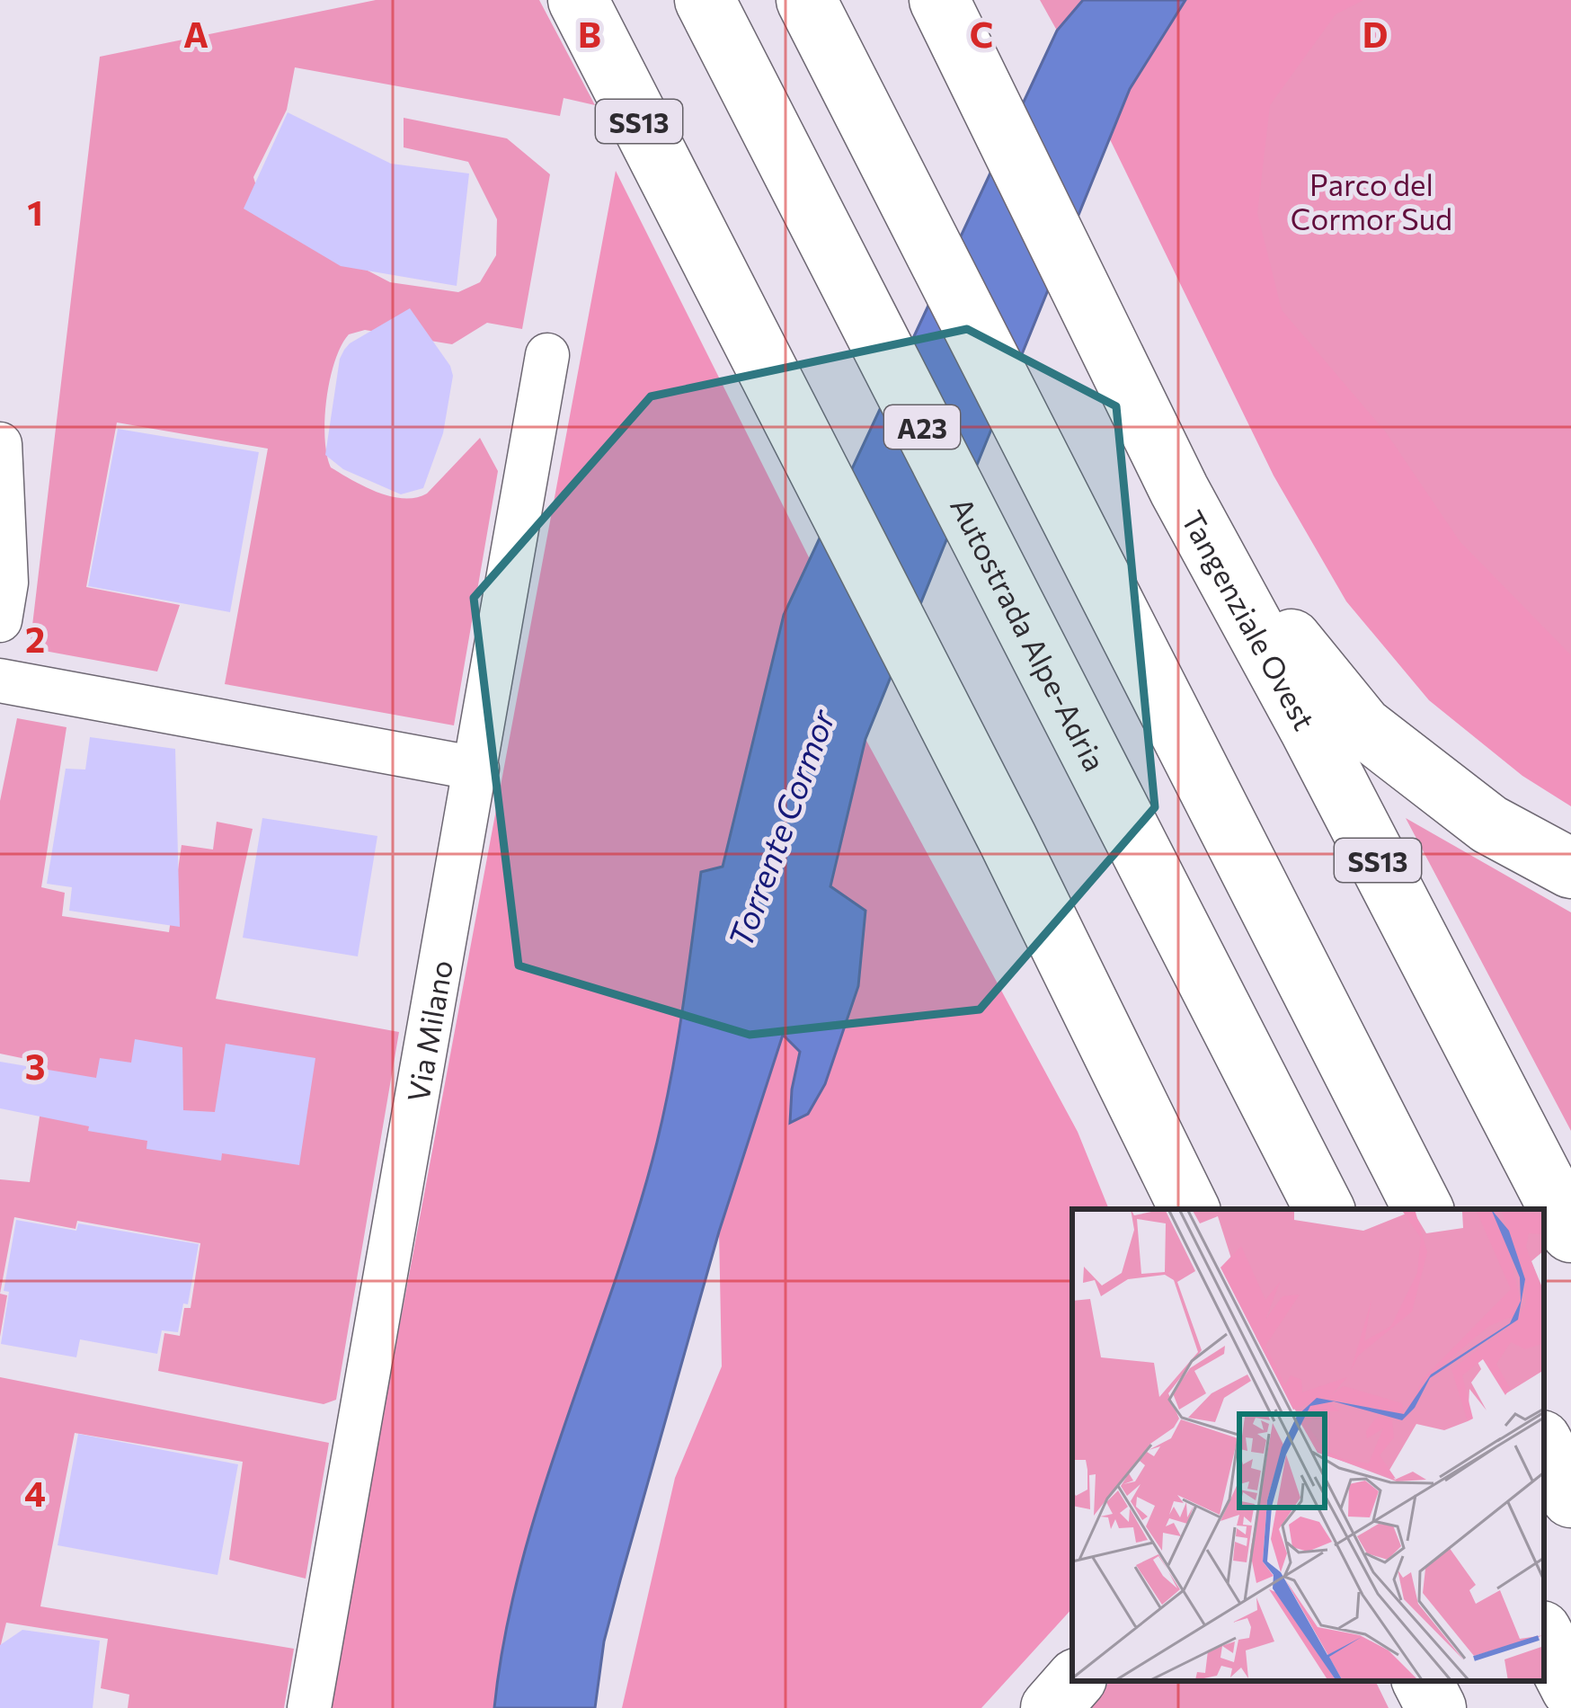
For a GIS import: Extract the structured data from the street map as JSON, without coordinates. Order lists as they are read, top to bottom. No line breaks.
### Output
{"streets":{"highway":["SS13","A23","Tangenziale Ovest","Autostrada Alpe-Adria"],"street":["Via Milano"]},"water":["Torrente Cormor"],"parks":["Parco del Cormor Sud"],"grid":{"columns":["A","B","C","D"],"rows":["1","2","3","4"]}}
